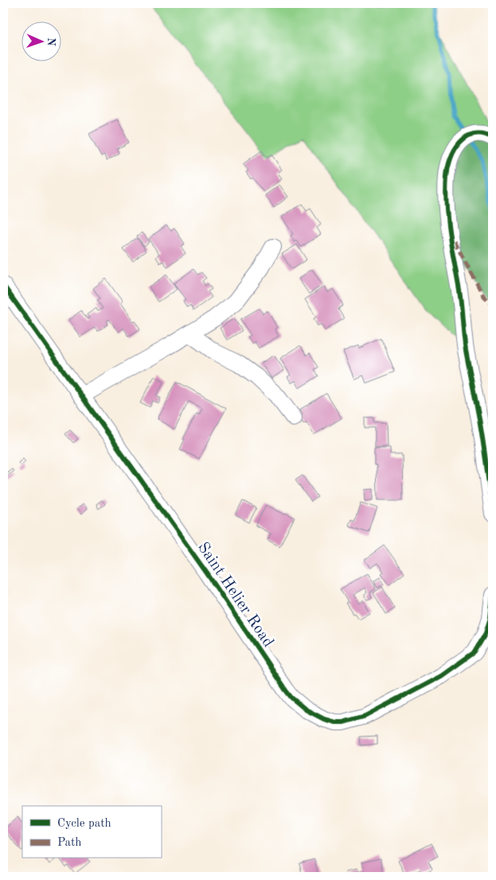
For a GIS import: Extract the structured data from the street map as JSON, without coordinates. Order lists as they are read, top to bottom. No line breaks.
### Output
{"streets":{"street":["Saint Helier Road"]},"legend":["Cycle path","Path"],"north":"right"}
